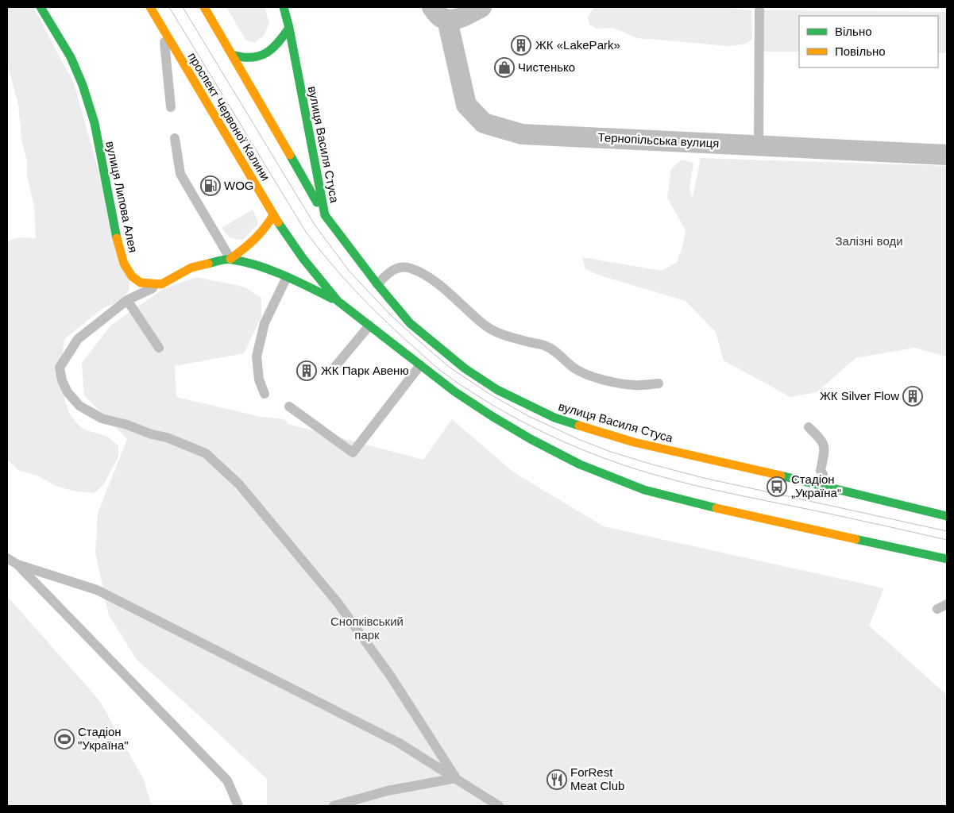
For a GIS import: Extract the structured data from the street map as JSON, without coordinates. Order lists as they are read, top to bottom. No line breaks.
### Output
{"streets":{"main road":["проспект Червоної Калини","вулиця Василя Стуса","вулиця Липова Алея"],"street":["Тернопільська вулиця"]},"parks":["Залізні води","Снопківський парк"],"places":{"building":["ЖК «LakePark»","ЖК Парк Авеню","ЖК Silver Flow"],"shop":["Чистенько"],"fuel station":["WOG"],"bus stop":["Стадіон „Україна“"],"sports":["Стадіон \"Україна\""],"restaurant":["ForRest Meat Club"]},"legend":["Вільно","Повільно"]}
